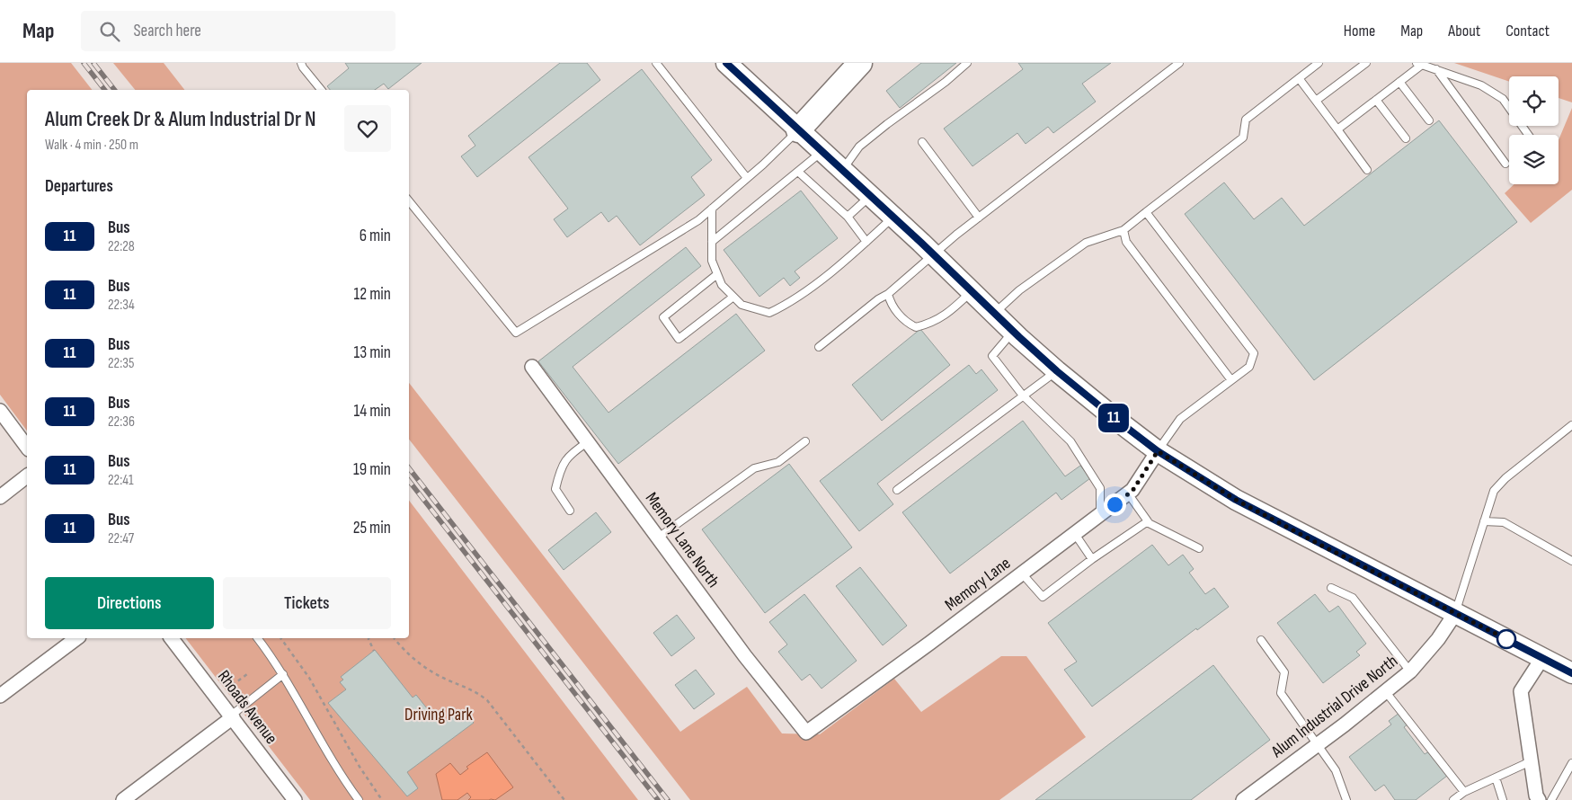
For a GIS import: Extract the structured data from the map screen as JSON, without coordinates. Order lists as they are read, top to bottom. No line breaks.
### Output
{"streets":{"street":["Memory Lane North","Memory Lane","Alum Industrial Drive North","Rhoads Avenue"]},"crossings":[["Memory Lane North","Memory Lane"]],"parks":["Driving Park"],"lines":["bus line 11"],"page":{"header":"Map","search":"Search here","nav":["Home","Map","About","Contact"],"on_map":"11","heading":[["Alum Creek Dr & Alum Industrial Dr N","Walk · 4 min · 250 m"],"Departures"],"list":[{"mark":"11","name":"Bus","note":"22:28","value":"6 min"},{"mark":"11","name":"Bus","note":"22:34","value":"12 min"},{"mark":"11","name":"Bus","note":"22:35","value":"13 min"},{"mark":"11","name":"Bus","note":"22:36","value":"14 min"},{"mark":"11","name":"Bus","note":"22:41","value":"19 min"},{"mark":"11","name":"Bus","note":"22:47","value":"25 min"}],"buttons":["Directions","Tickets"]}}
